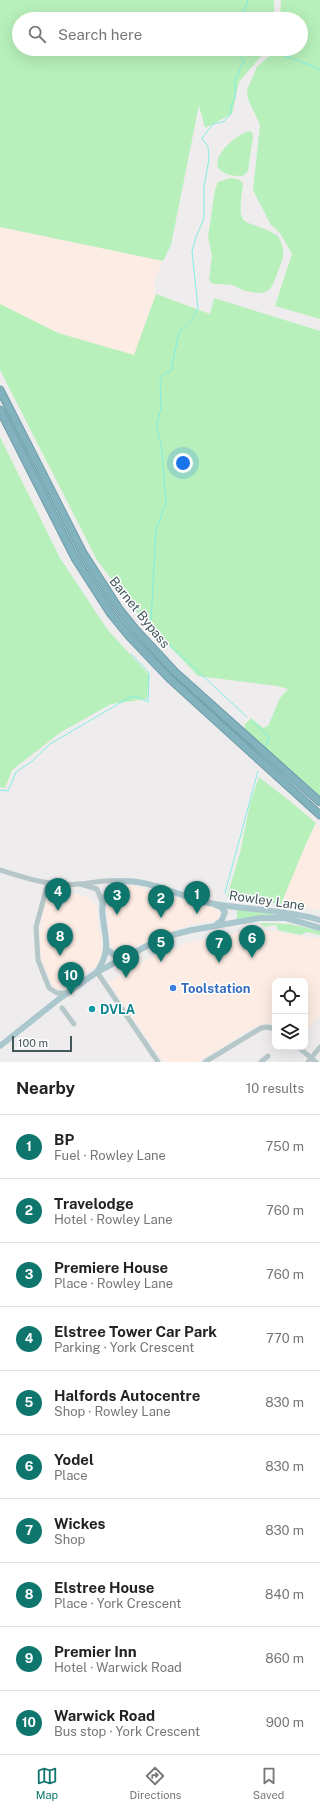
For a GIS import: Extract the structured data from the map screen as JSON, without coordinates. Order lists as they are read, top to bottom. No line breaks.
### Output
{"streets":{"highway":["Barnet Bypass"],"main road":["Rowley Lane"]},"places":["Toolstation","DVLA"],"scale_bar":"100 m","page":{"search":"Search here","pins":["4","1","3","2","8","6","5","7","9","10"],"scale":"100 m","heading":["Nearby","10 results"],"list":[{"mark":"1","name":"BP","note":"Fuel · Rowley Lane","value":"750 m"},{"mark":"2","name":"Travelodge","note":"Hotel · Rowley Lane","value":"760 m"},{"mark":"3","name":"Premiere House","note":"Place · Rowley Lane","value":"760 m"},{"mark":"4","name":"Elstree Tower Car Park","note":"Parking · York Crescent","value":"770 m"},{"mark":"5","name":"Halfords Autocentre","note":"Shop · Rowley Lane","value":"830 m"},{"mark":"6","name":"Yodel","note":"Place","value":"830 m"},{"mark":"7","name":"Wickes","note":"Shop","value":"830 m"},{"mark":"8","name":"Elstree House","note":"Place · York Crescent","value":"840 m"},{"mark":"9","name":"Premier Inn","note":"Hotel · Warwick Road","value":"860 m"},{"mark":"10","name":"Warwick Road","note":"Bus stop · York Crescent","value":"900 m"}],"nav":["Map","Directions","Saved"]}}
